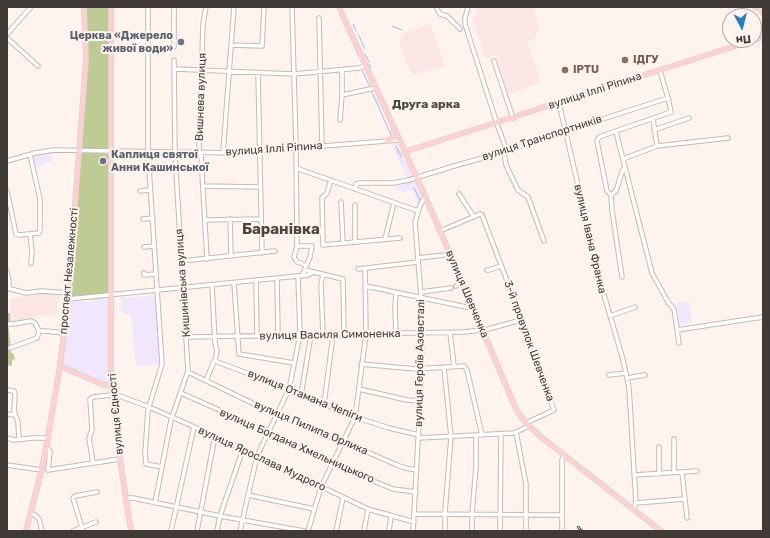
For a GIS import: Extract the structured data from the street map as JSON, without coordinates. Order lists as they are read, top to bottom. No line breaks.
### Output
{"streets":{"main road":["вулиця Іллі Ріпина","проспект Незалежності","вулиця Шевченка","вулиця Єдності"],"street":["Вишнева вулиця","вулиця Транспортників","вулиця Івана Франка","Кишинівська вулиця","вулиця Василя Симоненка","3-й провулок Шевченка","вулиця Героїв Азовсталі","вулиця Отамана Чепіги","вулиця Пилипа Орлика","вулиця Богдана Хмельницького","вулиця Ярослава Мудрого"]},"crossings":[["вулиця Іллі Ріпина","Вишнева вулиця"],["вулиця Іллі Ріпина","вулиця Івана Франка"],["вулиця Іллі Ріпина","проспект Незалежності"],["вулиця Іллі Ріпина","Кишинівська вулиця"],["вулиця Іллі Ріпина","вулиця Шевченка"],["вулиця Транспортників","вулиця Івана Франка"],["вулиця Транспортників","вулиця Шевченка"],["вулиця Івана Франка","вулиця Шевченка"],["Кишинівська вулиця","вулиця Василя Симоненка"],["Кишинівська вулиця","вулиця Пилипа Орлика"],["Кишинівська вулиця","вулиця Богдана Хмельницького"],["Кишинівська вулиця","вулиця Ярослава Мудрого"],["вулиця Шевченка","вулиця Василя Симоненка"],["вулиця Шевченка","3-й провулок Шевченка"],["вулиця Шевченка","вулиця Героїв Азовсталі"],["вулиця Шевченка","вулиця Отамана Чепіги"],["вулиця Василя Симоненка","3-й провулок Шевченка"],["вулиця Василя Симоненка","вулиця Героїв Азовсталі"],["3-й провулок Шевченка","вулиця Отамана Чепіги"],["вулиця Героїв Азовсталі","вулиця Отамана Чепіги"],["вулиця Героїв Азовсталі","вулиця Пилипа Орлика"],["вулиця Героїв Азовсталі","вулиця Богдана Хмельницького"],["вулиця Героїв Азовсталі","вулиця Ярослава Мудрого"],["вулиця Єдності","вулиця Ярослава Мудрого"]],"districts":["Друга арка","Баранівка"],"places":["Церква «Джерело живої води»","ІДГУ","IPTU","Каплиця cвятої Анни Кашинської"],"north":"bottom"}
